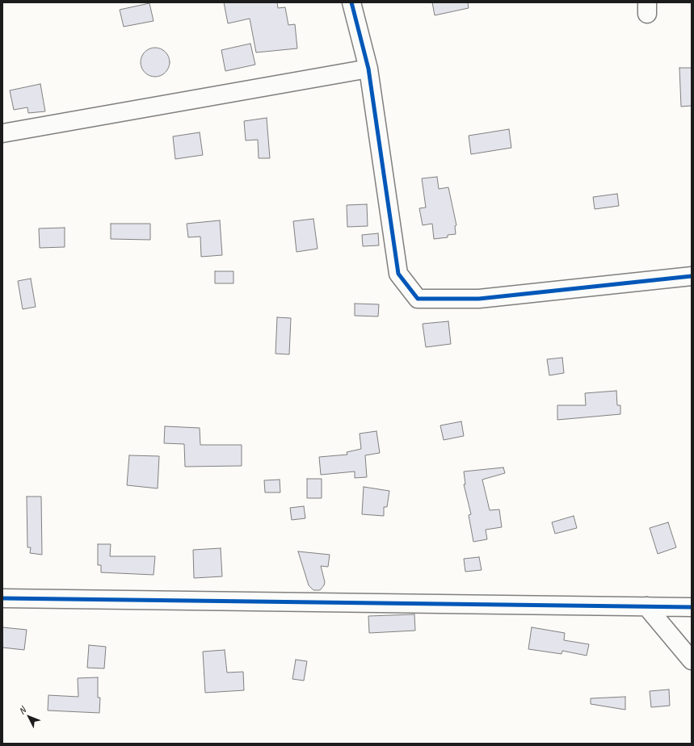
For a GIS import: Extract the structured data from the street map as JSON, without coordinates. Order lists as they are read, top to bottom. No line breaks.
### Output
{"north":"top left"}
